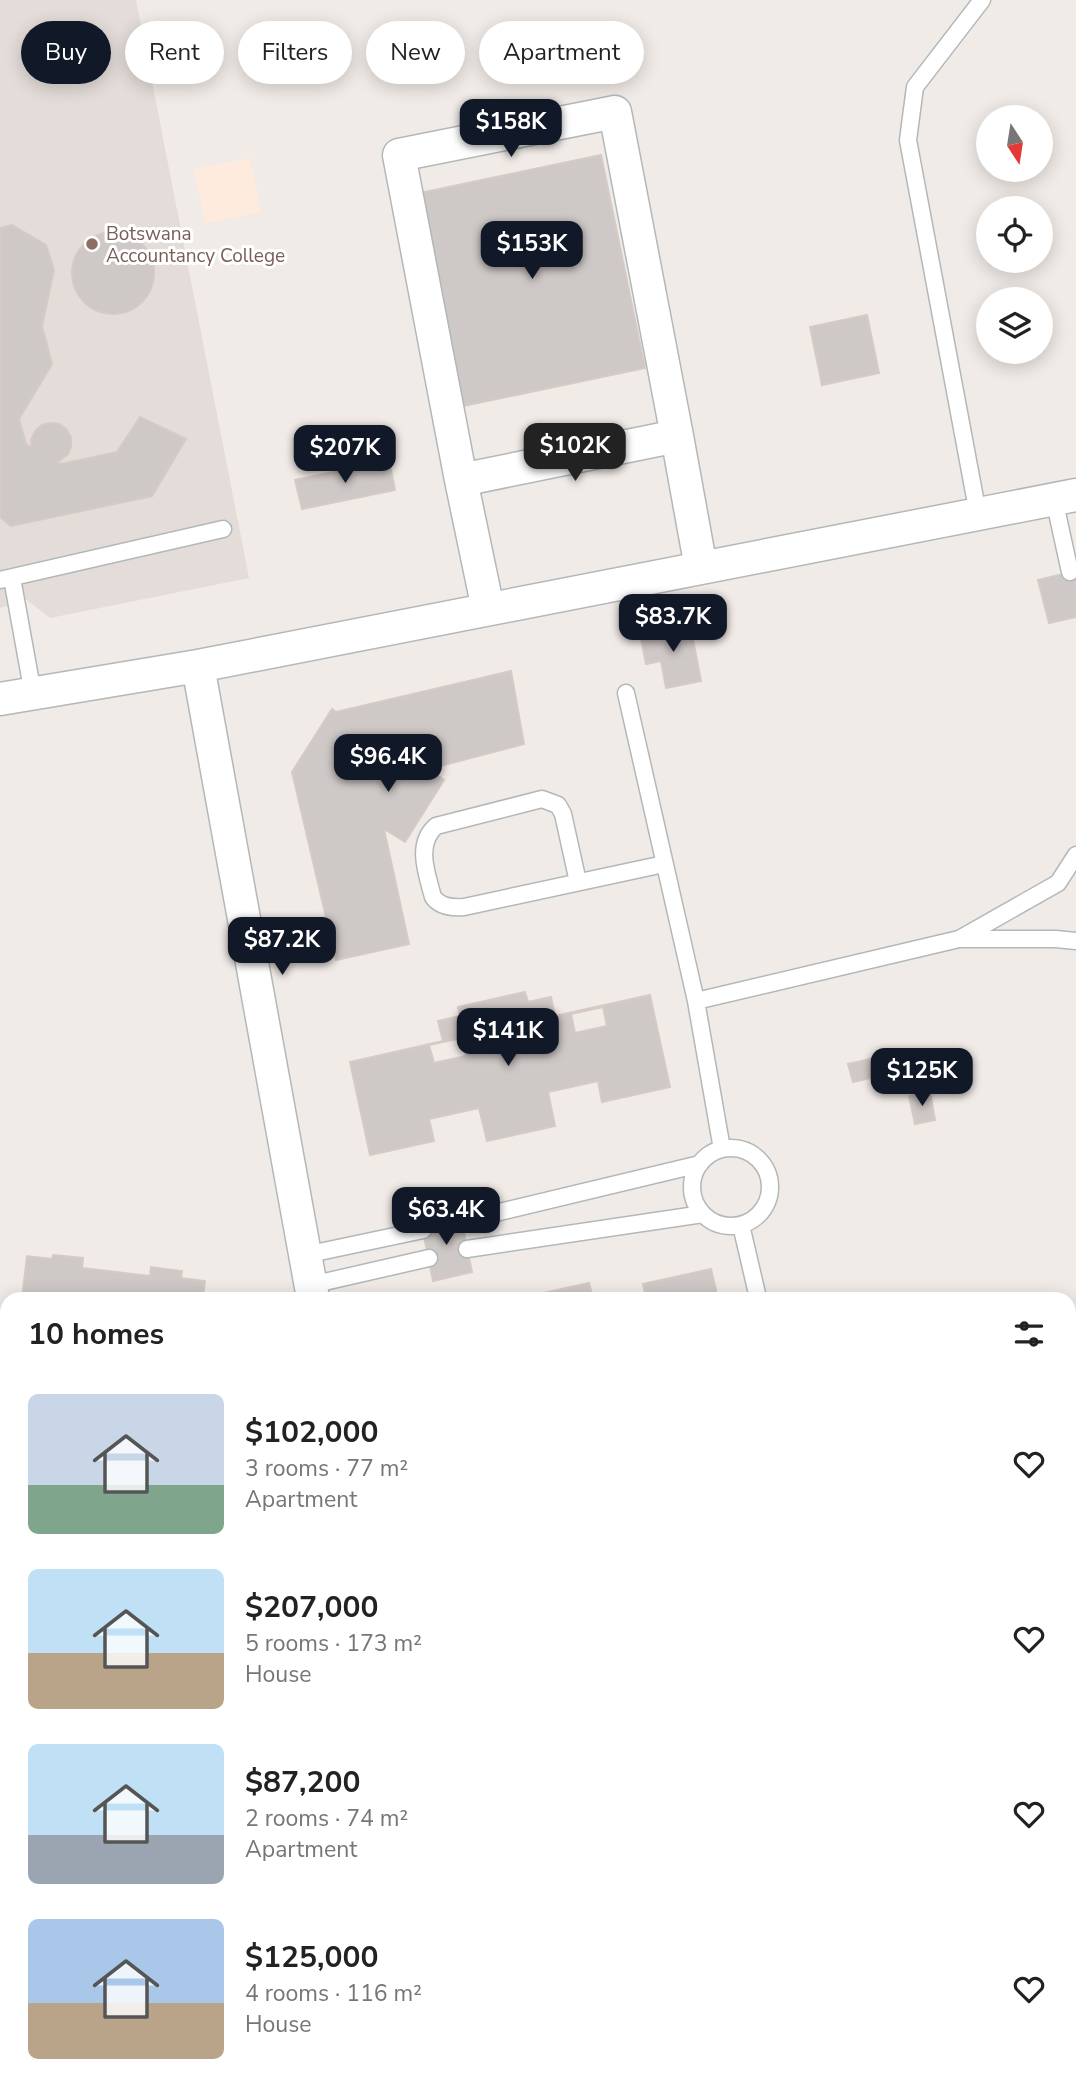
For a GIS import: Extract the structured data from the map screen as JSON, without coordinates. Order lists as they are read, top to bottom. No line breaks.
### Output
{"places":["Botswana Accountancy College"],"north":"bottom","page":{"chip":["Buy","Rent","Filters","New","Apartment"],"price":["$158K","$153K","$102K","$207K","$83.7K","$96.4K","$87.2K","$141K","$125K","$63.4K"],"heading":"10 homes","list":[{"name":"$102,000","note":"3 rooms · 77 m² · Apartment"},{"name":"$207,000","note":"5 rooms · 173 m² · House"},{"name":"$87,200","note":"2 rooms · 74 m² · Apartment"},{"name":"$125,000","note":"4 rooms · 116 m² · House"}]}}
